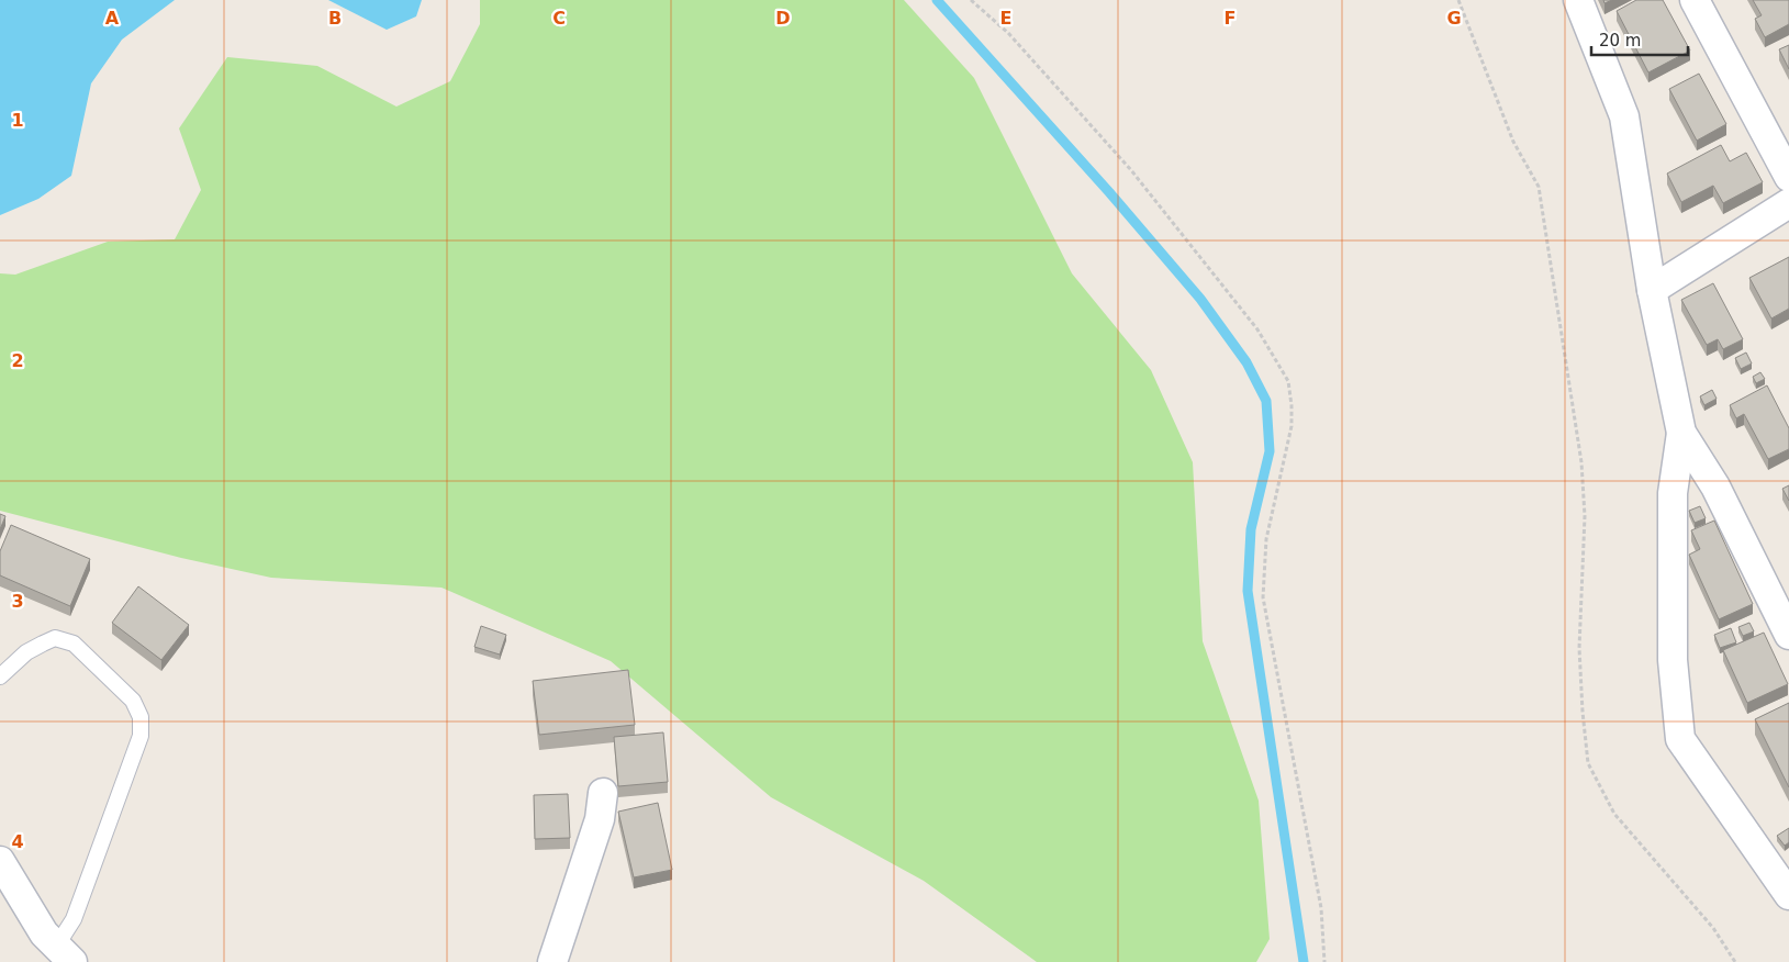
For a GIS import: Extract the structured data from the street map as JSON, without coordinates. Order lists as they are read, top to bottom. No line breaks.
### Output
{"scale_bar":"20 m","grid":{"columns":["A","B","C","D","E","F","G"],"rows":["1","2","3","4"]}}
